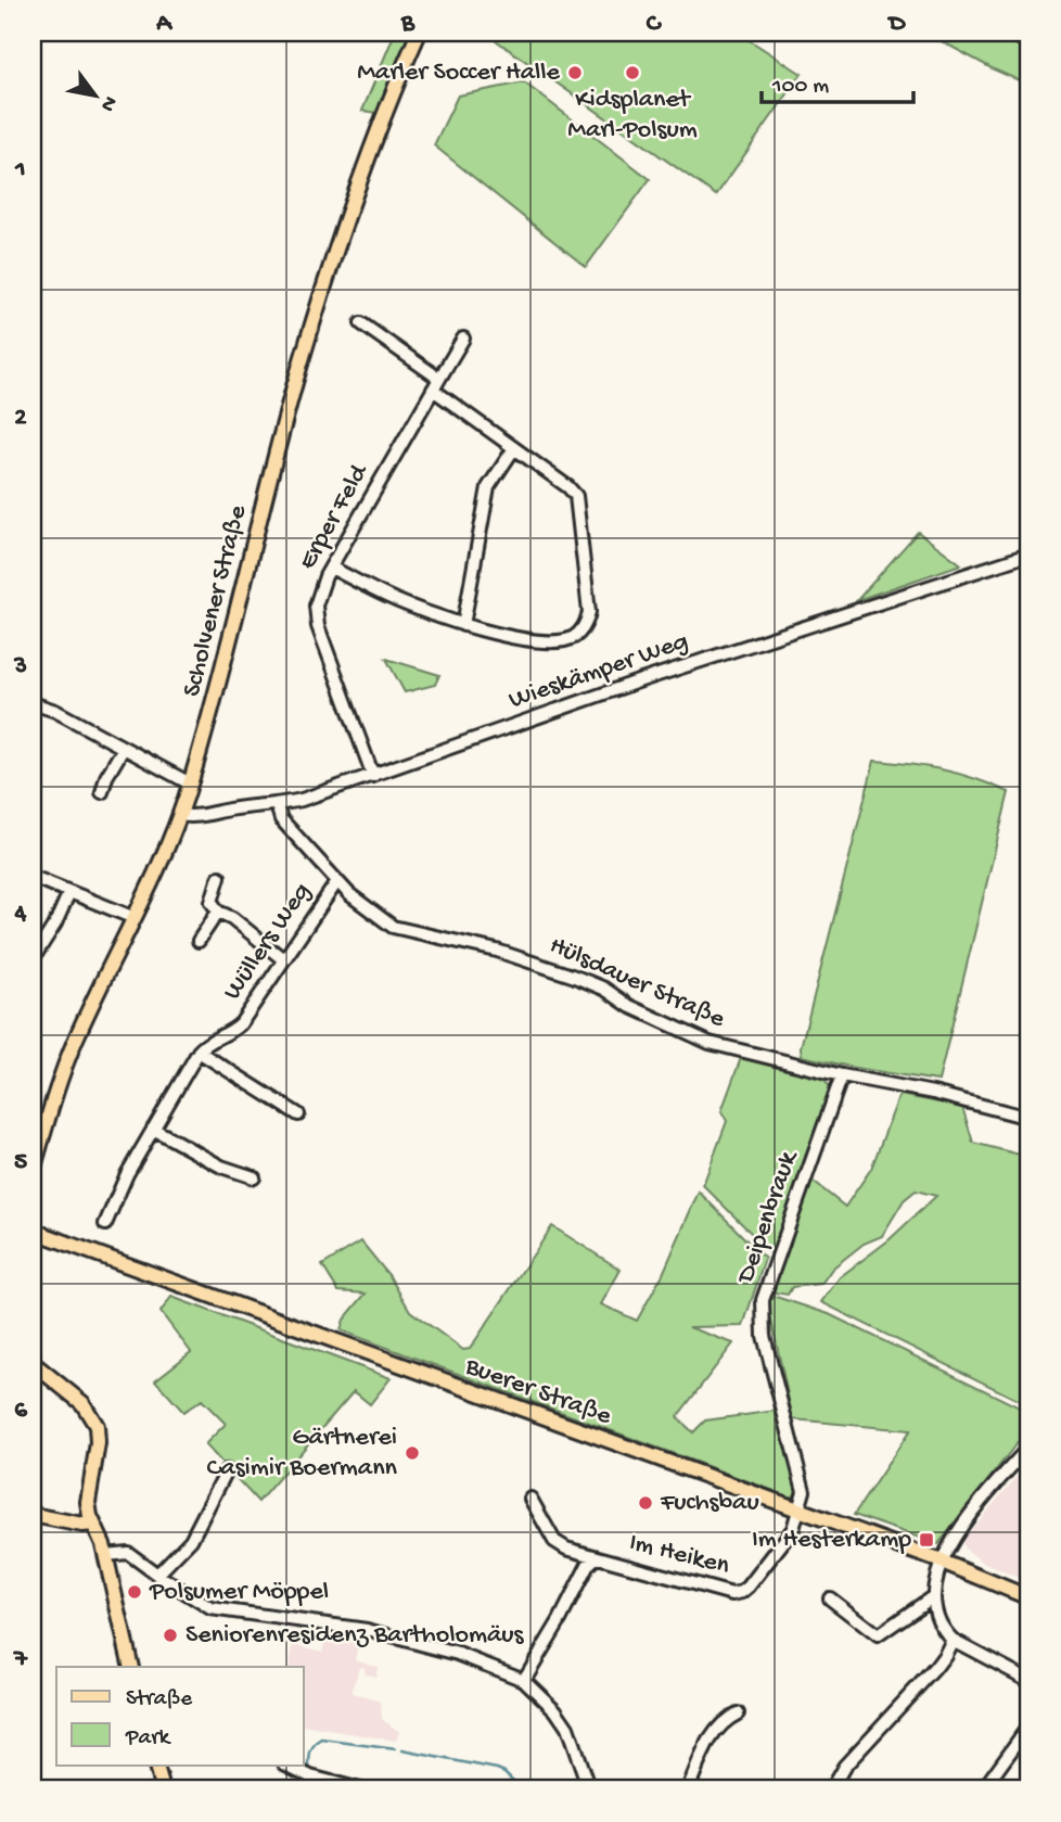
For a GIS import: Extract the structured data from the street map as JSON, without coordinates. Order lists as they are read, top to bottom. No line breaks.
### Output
{"streets":{"main road":["Scholvener Straße","Buerer Straße"],"street":["Erper Feld","Wieskämper Weg","Wüllers Weg","Hülsdauer Straße","Deipenbrauk","Im Heiken"]},"crossings":[["Erper Feld","Wieskämper Weg"],["Scholvener Straße","Wieskämper Weg"],["Wieskämper Weg","Hülsdauer Straße"],["Wüllers Weg","Hülsdauer Straße"],["Hülsdauer Straße","Deipenbrauk"],["Deipenbrauk","Buerer Straße"],["Deipenbrauk","Im Heiken"],["Buerer Straße","Im Heiken"]],"places":{"other":["Marler Soccer Halle","Kidsplanet Marl-Polsum","Gärtnerei Casimir Boermann","Fuchsbau","Polsumer Möppel","Seniorenresidenz Bartholomäus"],"transit":["Im Hesterkamp"]},"legend":["Straße","Park"],"scale_bar":"100 m","north":"bottom right","grid":{"columns":["A","B","C","D"],"rows":["1","2","3","4","5","6","7"]}}
